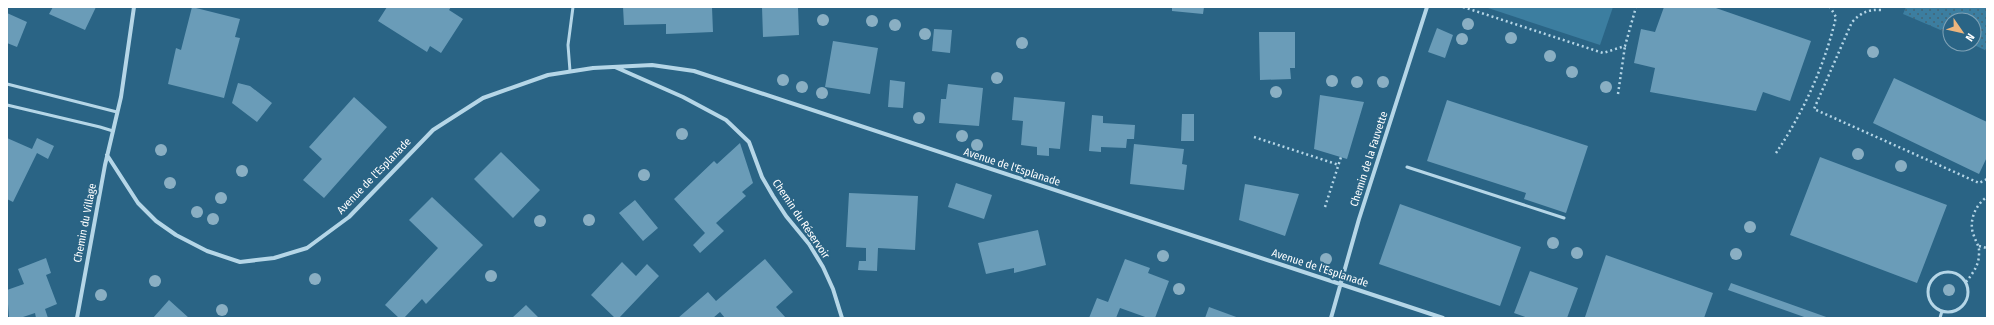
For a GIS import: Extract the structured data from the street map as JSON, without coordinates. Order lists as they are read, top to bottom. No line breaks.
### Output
{"streets":{"street":["Chemin de la Fauvette","Avenue de l'Esplanade","Chemin du Réservoir","Chemin du Village"]},"crossings":[["Chemin de la Fauvette","Avenue de l'Esplanade"],["Avenue de l'Esplanade","Chemin du Réservoir"],["Avenue de l'Esplanade","Chemin du Village"]],"north":"bottom right"}
